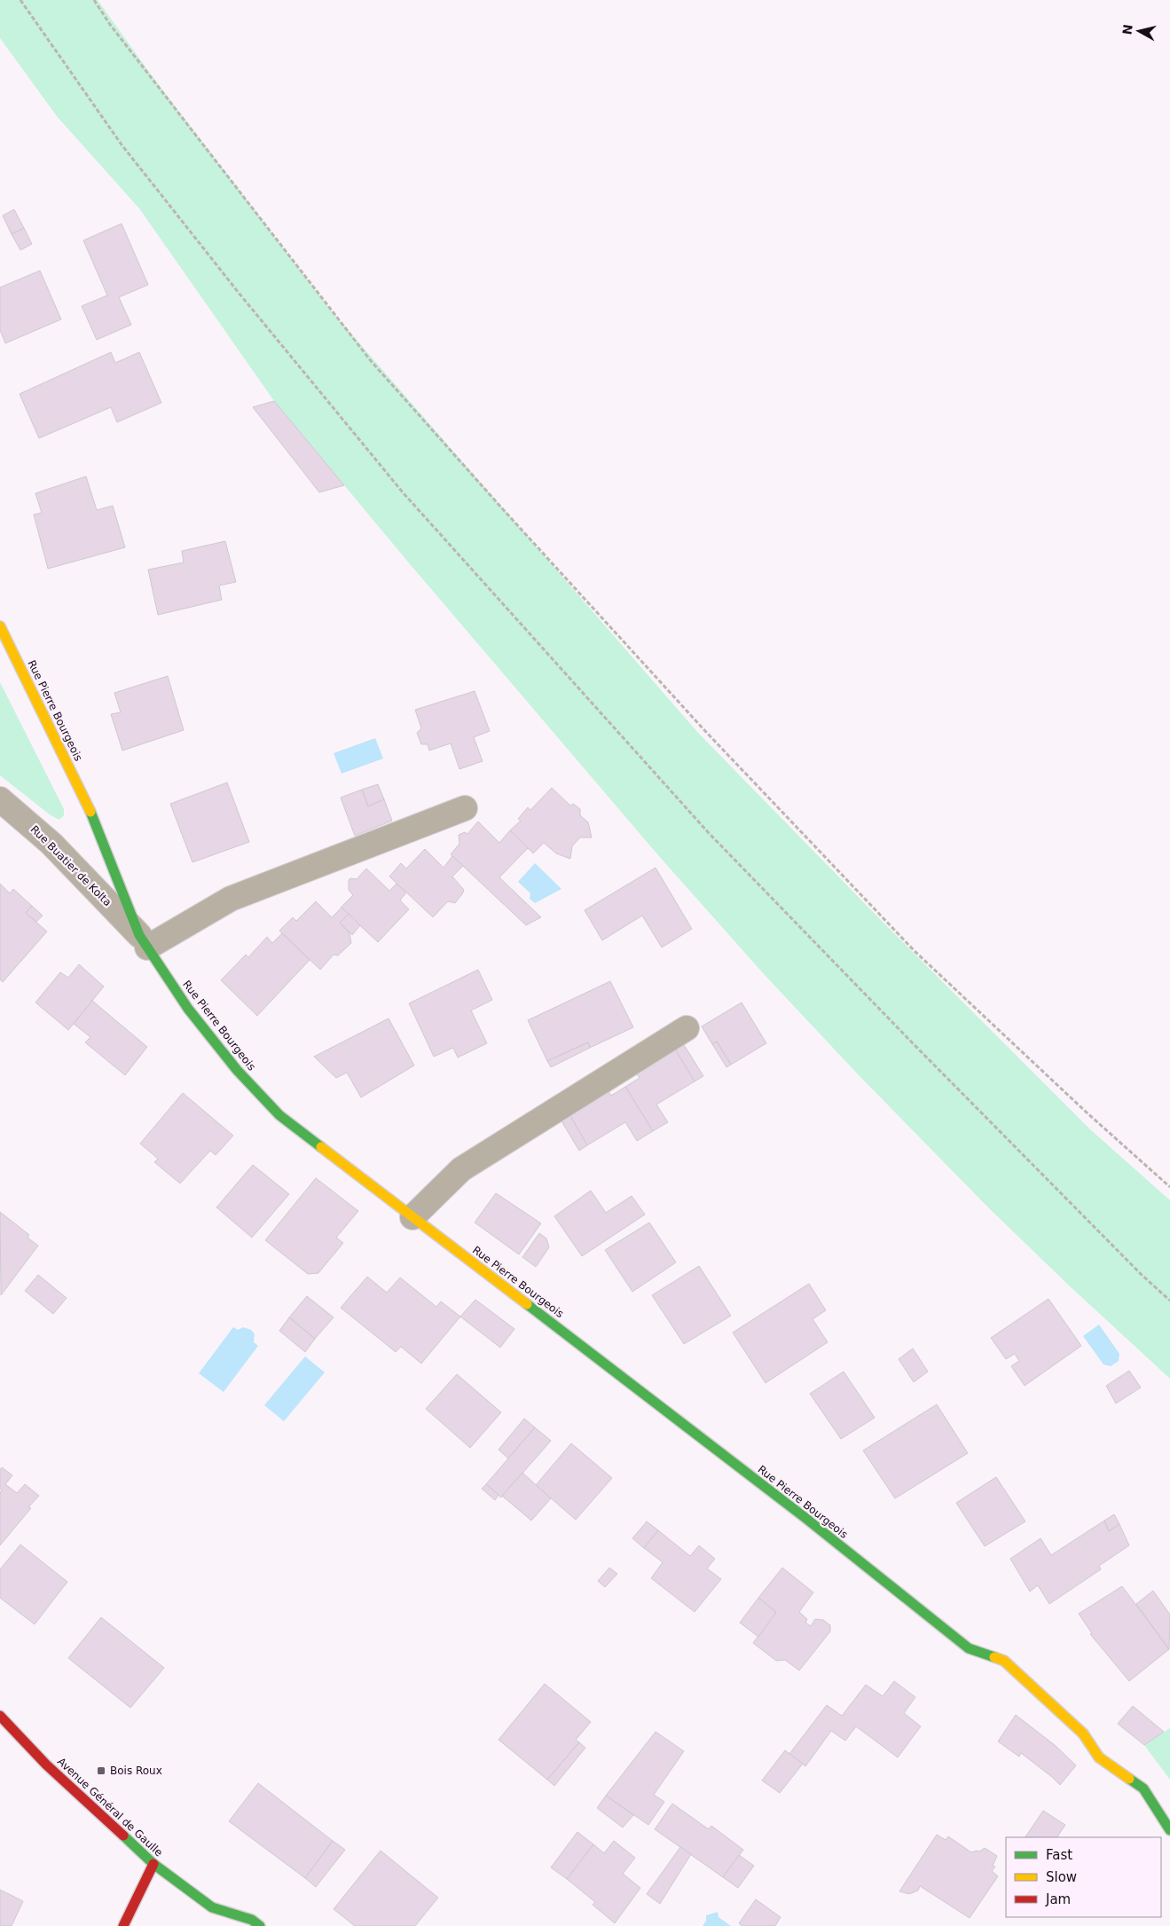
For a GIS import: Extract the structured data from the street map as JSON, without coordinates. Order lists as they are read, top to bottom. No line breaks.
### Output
{"streets":{"street":["Rue Pierre Bourgeois","Rue Buatier de Kolta","Avenue Général de Gaulle"]},"crossings":[["Rue Pierre Bourgeois","Rue Buatier de Kolta"]],"places":{"transit":["Bois Roux"]},"legend":["Fast","Slow","Jam"],"north":"left"}
